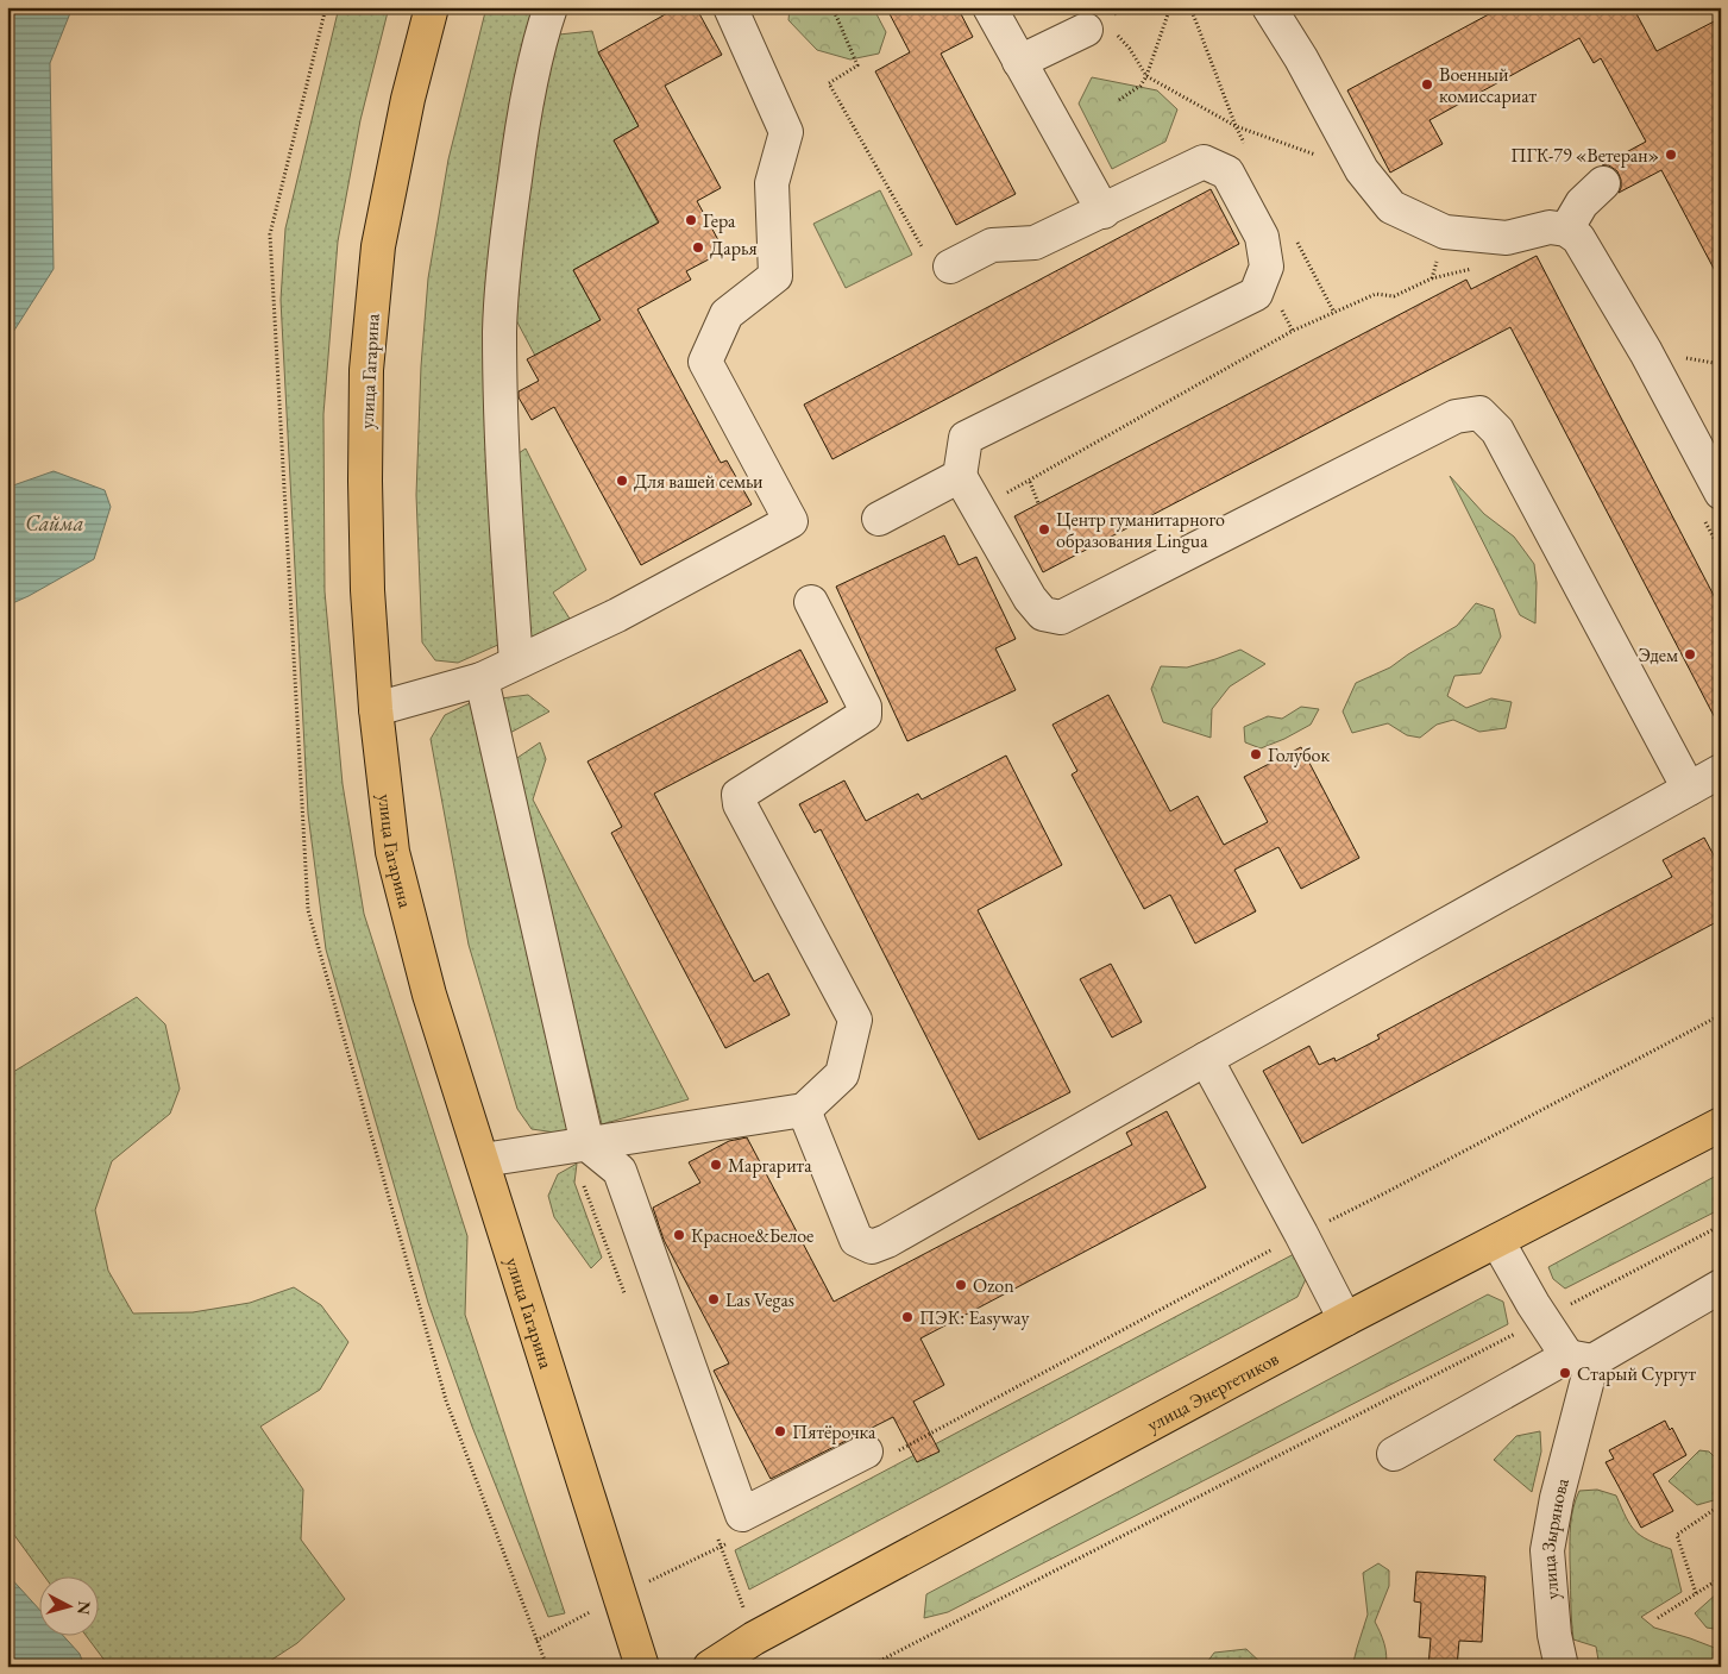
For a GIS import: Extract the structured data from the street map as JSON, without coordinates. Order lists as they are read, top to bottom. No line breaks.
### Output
{"streets":{"main road":["улица Гагарина","улица Энергетиков"],"street":["улица Зырянова"]},"water":["Сайма"],"places":["Военный комиссариат","ПГК-79 «Ветеран»","Гера","Дарья","Для вашей семьи","Центр гуманитарного образования Lingua","Эдем","Голубок","Маргарита","Красное&Белое","Ozon","Las Vegas","ПЭК: Easyway","Старый Сургут","Пятёрочка"],"north":"right"}
